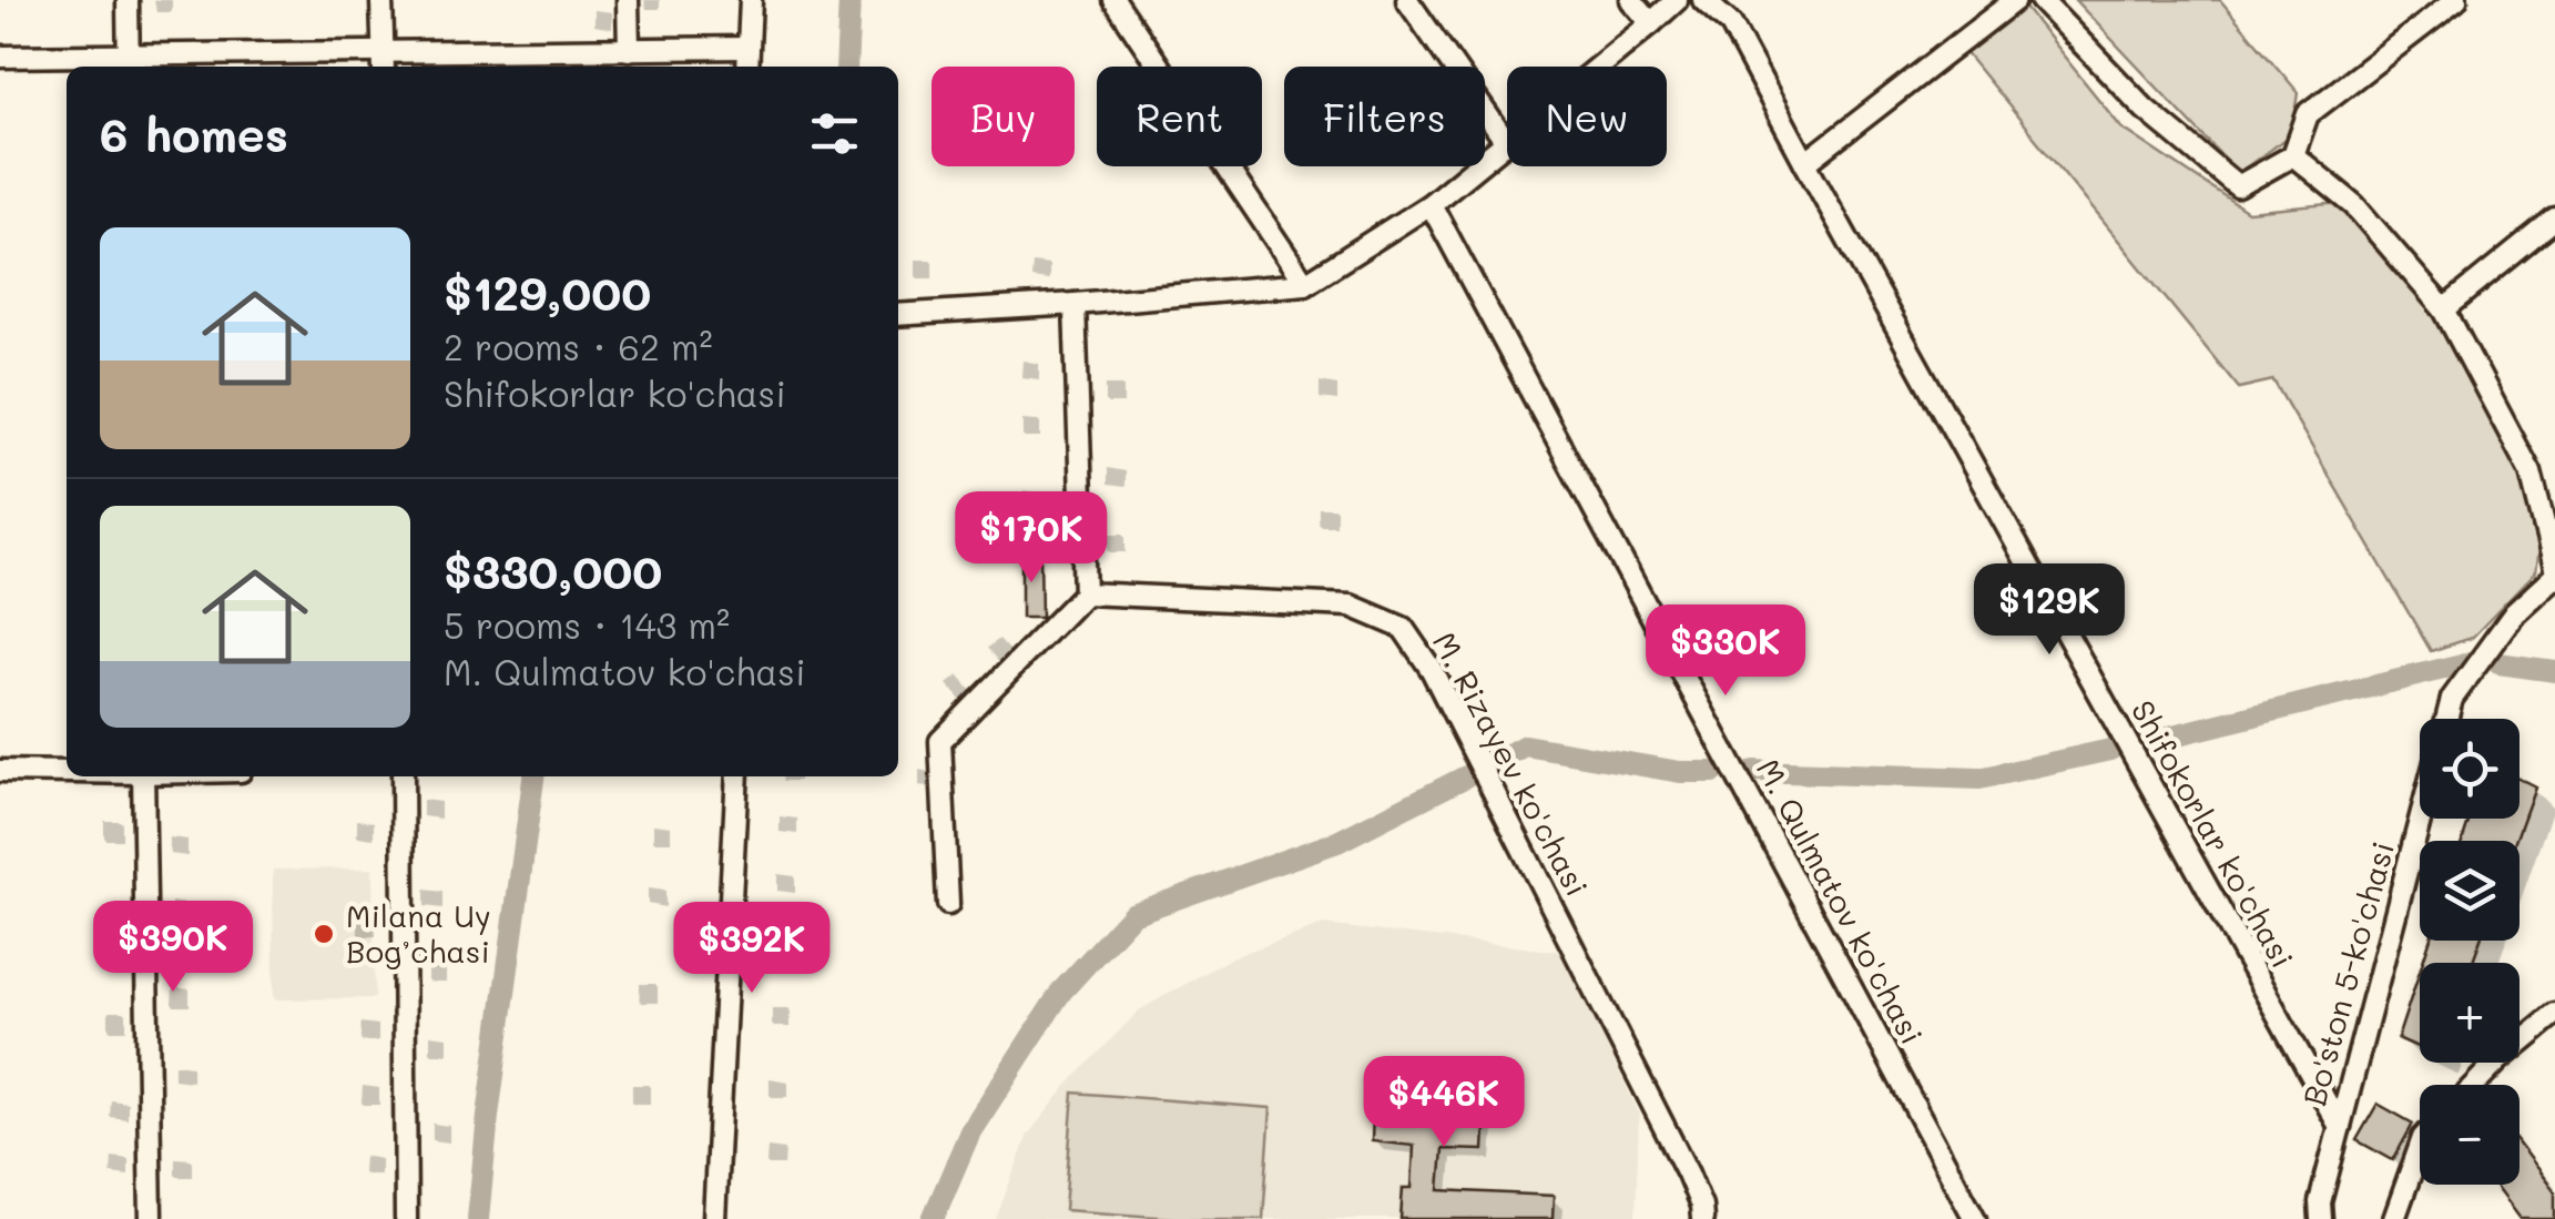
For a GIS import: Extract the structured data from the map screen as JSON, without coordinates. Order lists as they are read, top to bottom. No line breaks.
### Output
{"streets":{"street":["M. Rizayev ko'chasi","Shifokorlar ko'chasi","M. Qulmatov ko'chasi","Bo'ston 5-ko'chasi"]},"crossings":[["Shifokorlar ko'chasi","Bo'ston 5-ko'chasi"]],"places":["Milana Uy Bog’chasi"],"page":{"chip":["Buy","Rent","Filters","New"],"heading":"6 homes","list":[{"name":"$129,000","note":"2 rooms · 62 m² · Shifokorlar ko'chasi"},{"name":"$330,000","note":"5 rooms · 143 m² · M. Qulmatov ko'chasi"}],"price":["$170K","$129K","$330K","$390K","$392K","$446K"],"map_buttons":["+","−"]}}
